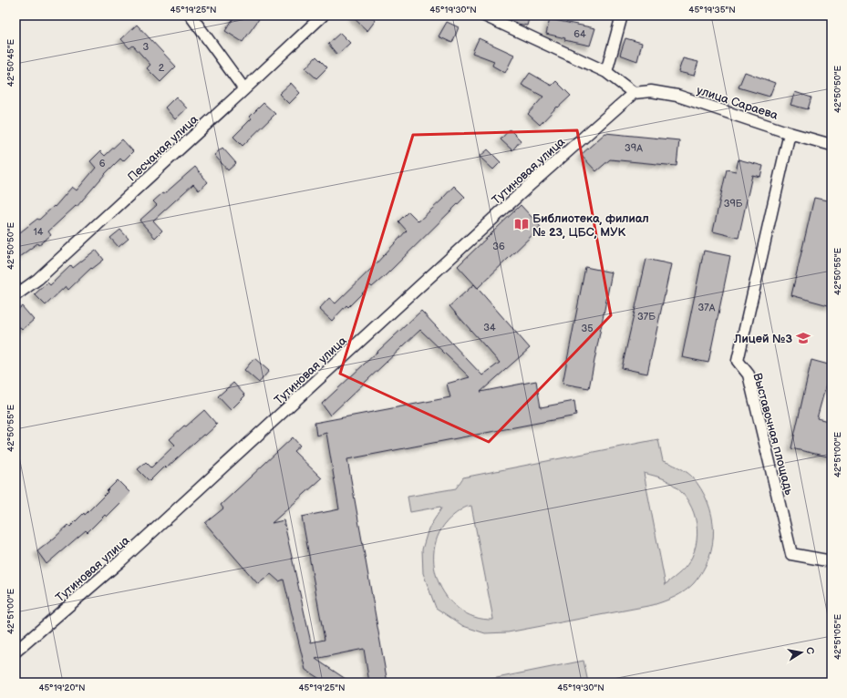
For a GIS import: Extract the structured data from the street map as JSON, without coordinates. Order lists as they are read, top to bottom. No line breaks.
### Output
{"streets":{"street":["улица Сараева","Песчаная улица","Тутиновая улица","Выставочная площадь"]},"crossings":[["улица Сараева","Тутиновая улица"],["улица Сараева","Выставочная площадь"]],"places":{"library":["Библиотека, филиал № 23, ЦБС, МУК"],"school or university":["Лицей №3"]},"house_numbers":["64","3","2","39А","6","39Б","14","36","37А","37Б","34","35"],"north":"right","coordinates":["45°19'25\"N","45°19'30\"N","45°19'35\"N","42°50'45\"E","42°50'50\"E","42°50'55\"E","42°51'00\"E","42°51'05\"E","45°19'20\"N"]}
